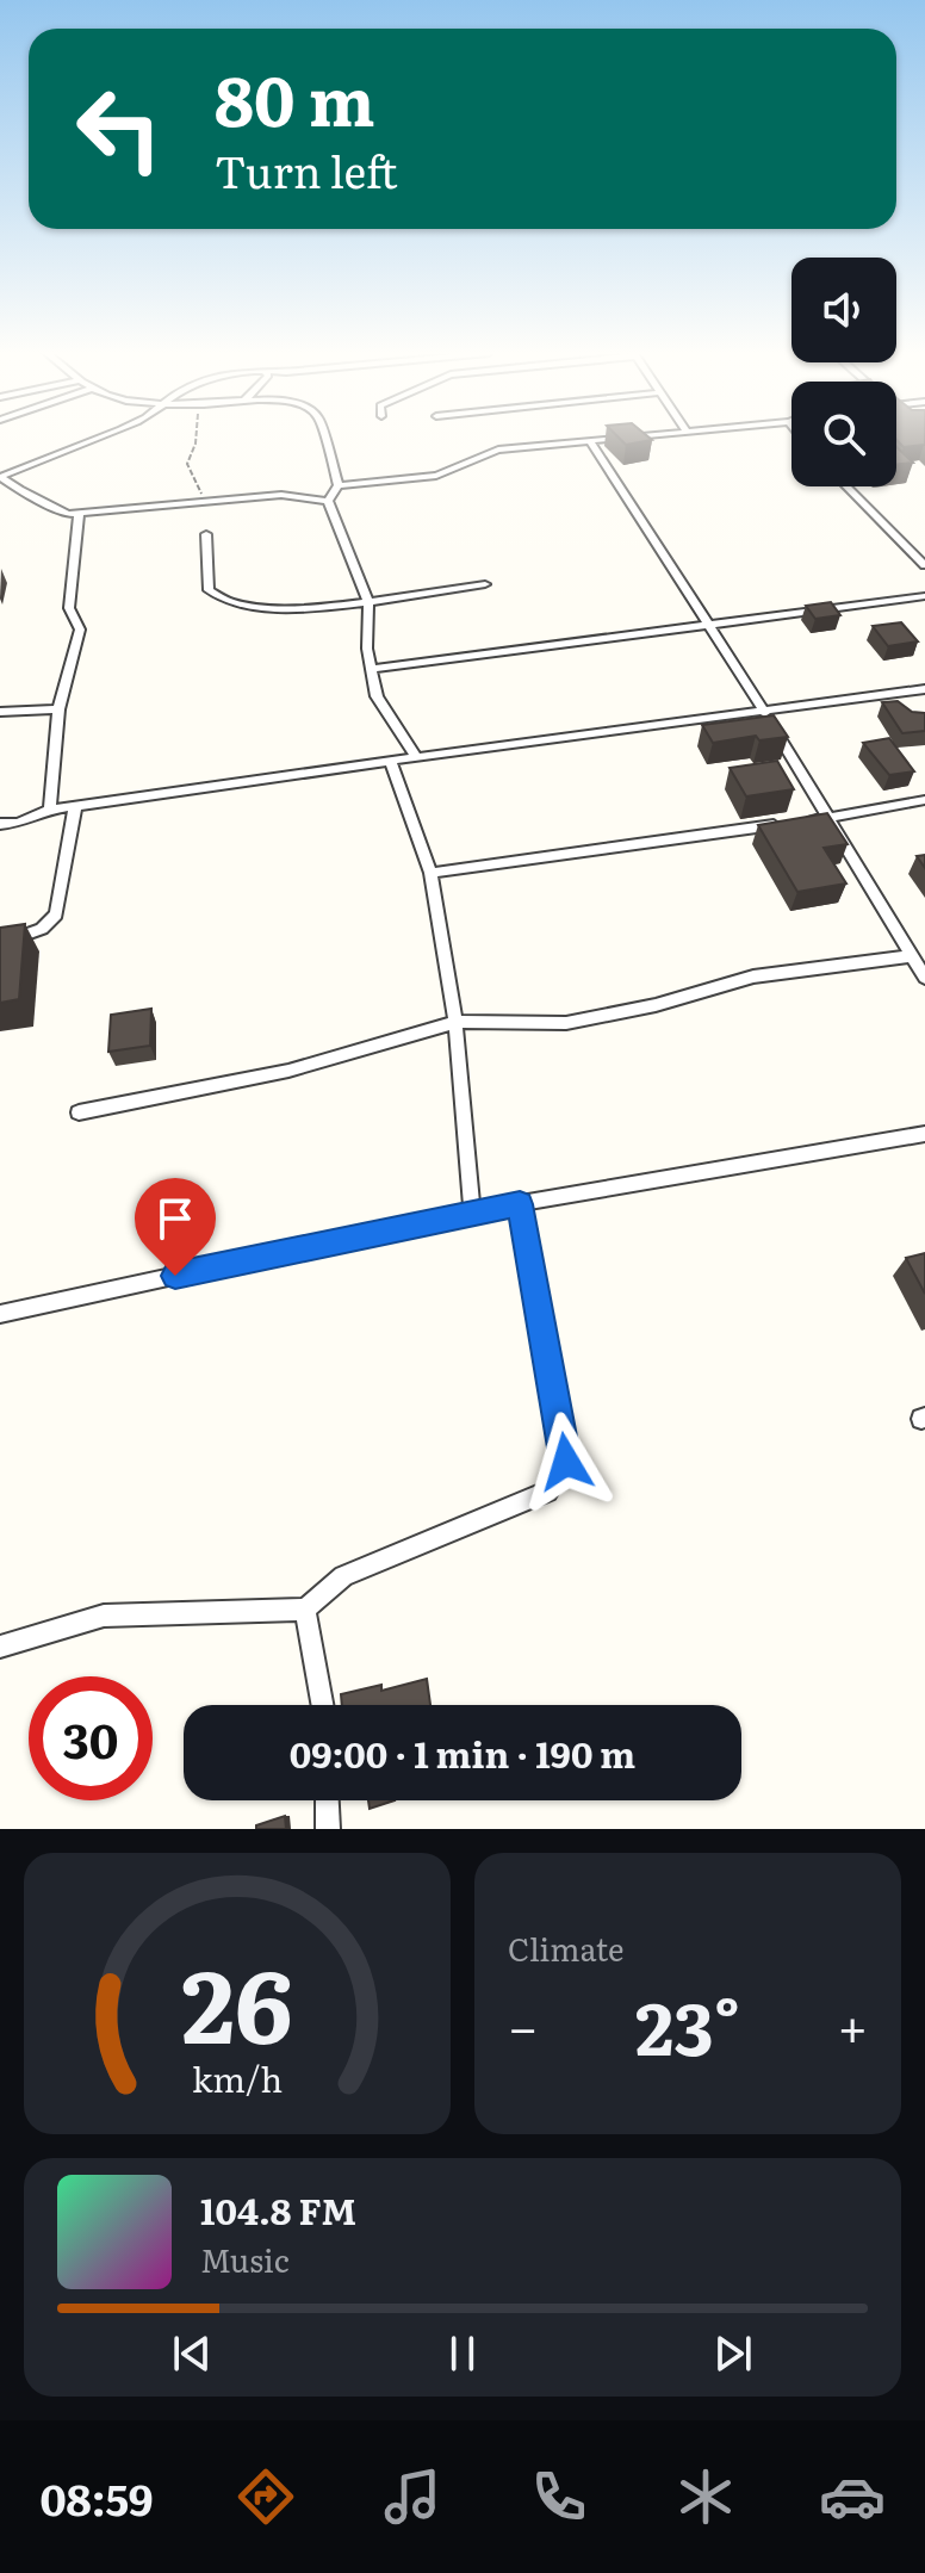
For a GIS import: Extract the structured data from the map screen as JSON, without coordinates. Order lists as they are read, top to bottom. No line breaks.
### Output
{"page":{"turn":["80 m","Turn left"],"limit":"30","trip":"09:00 · 1 min · 190 m","tile":"Climate","heat":["−","23°","+"],"song":["104.8 FM","Music"],"tabs":"08:59","gauge":["26","km/h"]}}
